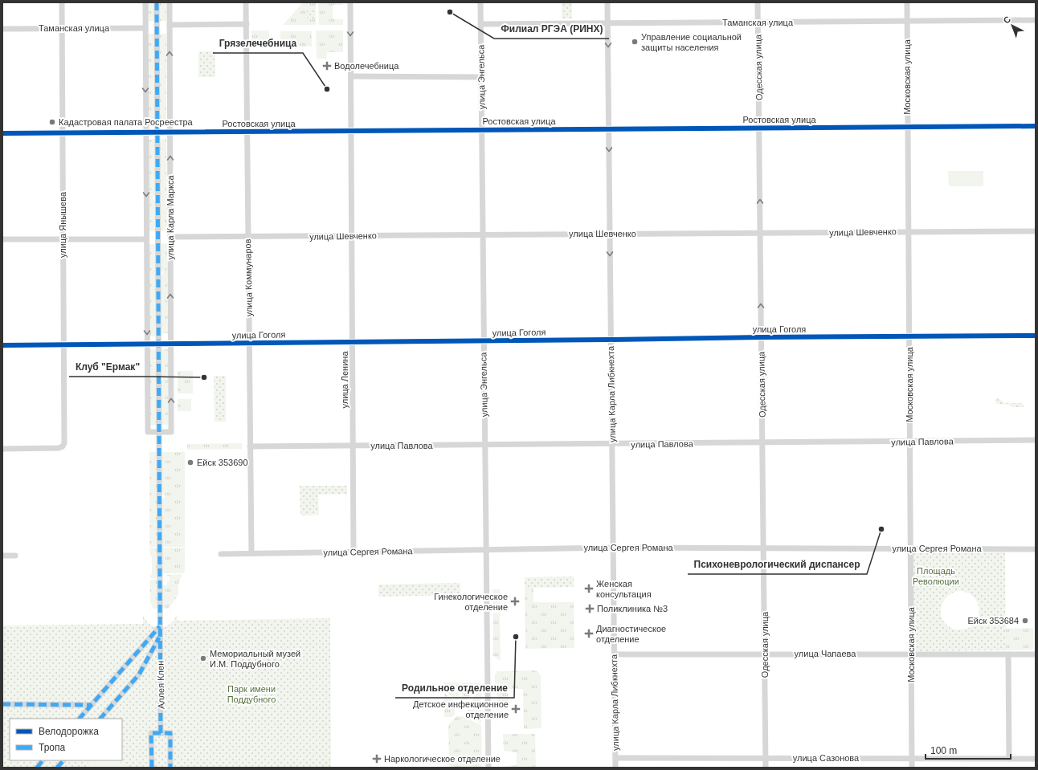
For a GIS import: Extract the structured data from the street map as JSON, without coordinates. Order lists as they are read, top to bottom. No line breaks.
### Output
{"streets":{"street":["Таманская улица","Одесская улица","улица Энгельса","Московская улица","Ростовская улица","улица Карла Маркса","улица Янышева","улица Шевченко","улица Коммунаров","улица Гоголя","улица Ленина","улица Карла Либкнехта","улица Павлова","улица Сергея Романа","улица Чапаева","Аллея Клен","улица Сазонова"]},"crossings":[["Таманская улица","Одесская улица"],["Таманская улица","улица Энгельса"],["Таманская улица","Московская улица"],["Таманская улица","улица Янышева"],["Таманская улица","улица Карла Либкнехта"],["Одесская улица","Ростовская улица"],["Одесская улица","улица Шевченко"],["Одесская улица","улица Гоголя"],["Одесская улица","улица Павлова"],["Одесская улица","улица Сергея Романа"],["Одесская улица","улица Чапаева"],["Одесская улица","улица Сазонова"],["улица Энгельса","Ростовская улица"],["улица Энгельса","улица Шевченко"],["улица Энгельса","улица Гоголя"],["улица Энгельса","улица Павлова"],["улица Энгельса","улица Сергея Романа"],["Московская улица","Ростовская улица"],["Московская улица","улица Шевченко"],["Московская улица","улица Гоголя"],["Московская улица","улица Павлова"],["Московская улица","улица Сергея Романа"],["Московская улица","улица Чапаева"],["Московская улица","улица Сазонова"],["Ростовская улица","улица Карла Маркса"],["Ростовская улица","улица Янышева"],["Ростовская улица","улица Коммунаров"],["Ростовская улица","улица Ленина"],["Ростовская улица","улица Карла Либкнехта"],["Ростовская улица","Аллея Клен"],["улица Карла Маркса","улица Шевченко"],["улица Карла Маркса","улица Гоголя"],["улица Карла Маркса","Аллея Клен"],["улица Янышева","улица Гоголя"],["улица Шевченко","улица Коммунаров"],["улица Шевченко","улица Ленина"],["улица Шевченко","улица Карла Либкнехта"],["улица Коммунаров","улица Гоголя"],["улица Коммунаров","улица Павлова"],["улица Коммунаров","улица Сергея Романа"],["улица Гоголя","улица Ленина"],["улица Гоголя","улица Карла Либкнехта"],["улица Гоголя","Аллея Клен"],["улица Ленина","улица Павлова"],["улица Ленина","улица Сергея Романа"],["улица Карла Либкнехта","улица Павлова"],["улица Карла Либкнехта","улица Сергея Романа"],["улица Карла Либкнехта","улица Чапаева"],["улица Карла Либкнехта","улица Сазонова"]],"one_way":["улица Карла Либкнехта"],"parks":["Площадь Революции","Парк имени Поддубного"],"places":{"other":["Филиал РГЭА (РИНХ)","Управление социальной защиты населения","Грязелечебница","Кадастровая палата Росреестра","Клуб \"Ермак\"","Ейск 353690","Психоневрологический диспансер","Ейск 353684","Родильное отделение","Мемориальный музей И.М. Поддубного"],"health":["Водолечебница","Женская консультация","Гинекологическое отделение","Поликлиника №3","Диагностическое отделение","Детское инфекционное отделение","Наркологическое отделение"]},"legend":["Велодорожка","Тропа"],"scale_bar":"100 m","north":"top left"}
